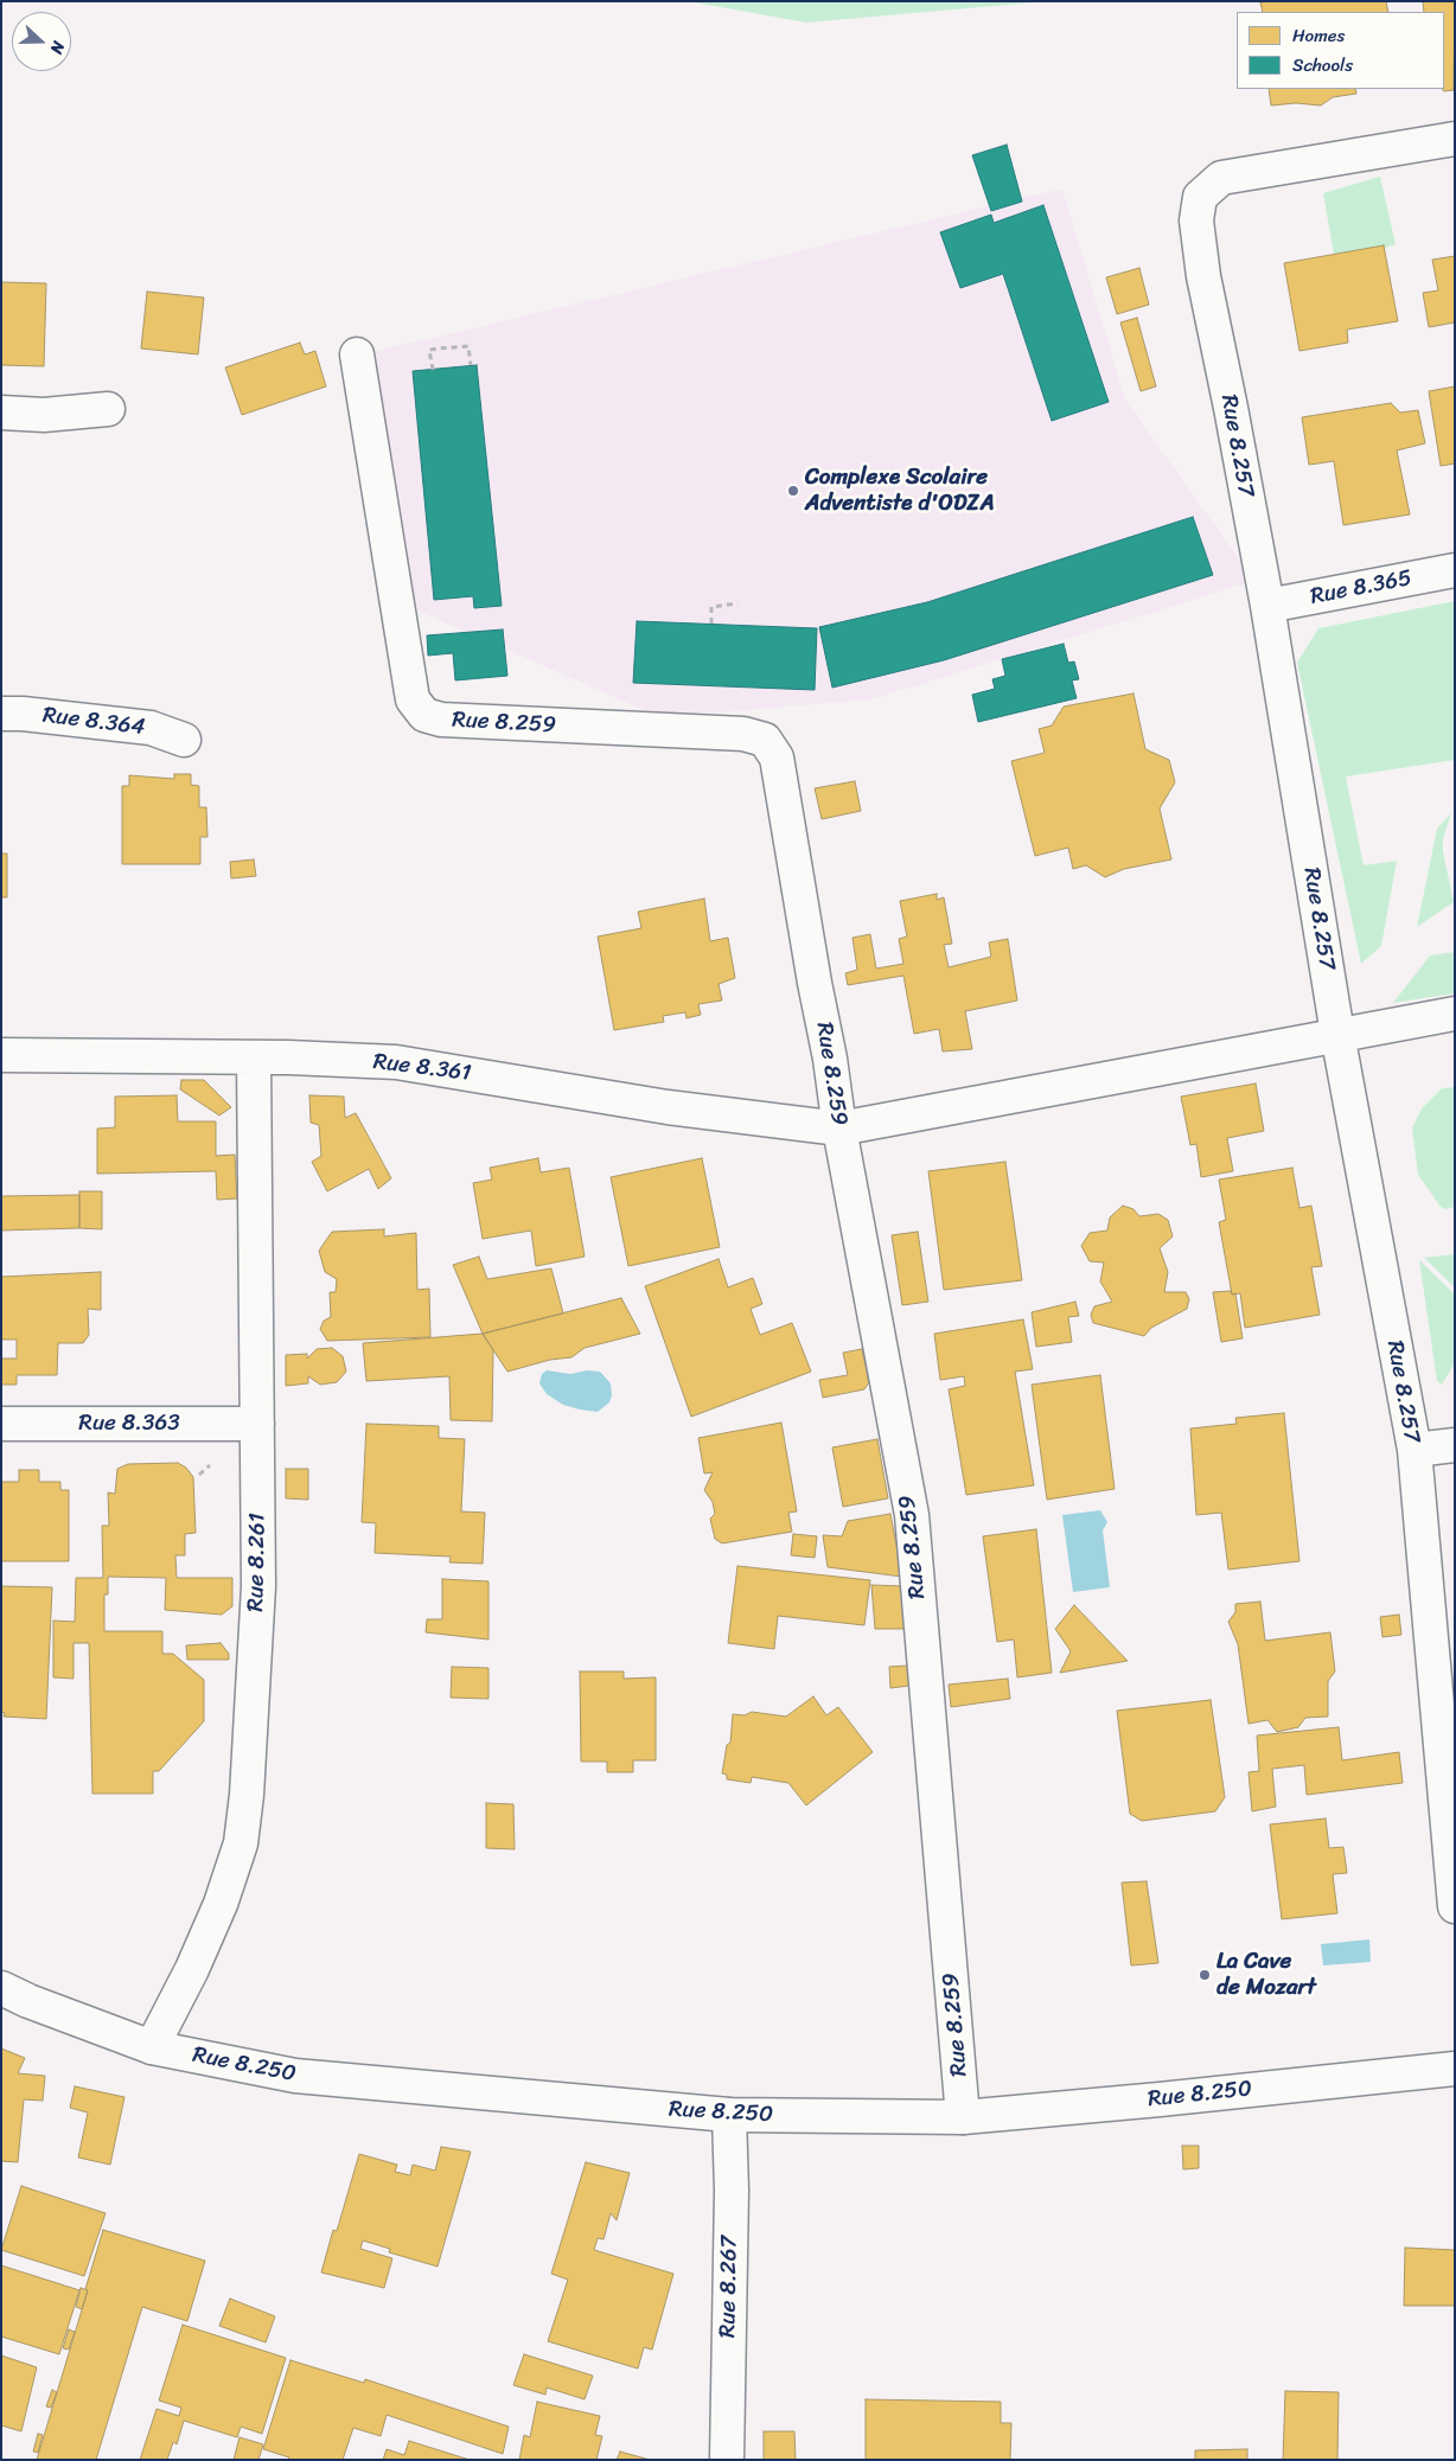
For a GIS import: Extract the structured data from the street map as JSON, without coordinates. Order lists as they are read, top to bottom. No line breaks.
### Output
{"streets":{"street":["Rue 8.257","Rue 8.365","Rue 8.364","Rue 8.259","Rue 8.361","Rue 8.363","Rue 8.261","Rue 8.250","Rue 8.267"]},"crossings":[["Rue 8.257","Rue 8.365"],["Rue 8.257","Rue 8.361"],["Rue 8.259","Rue 8.361"],["Rue 8.259","Rue 8.250"],["Rue 8.361","Rue 8.261"],["Rue 8.363","Rue 8.261"],["Rue 8.261","Rue 8.250"],["Rue 8.250","Rue 8.267"]],"places":["Complexe Scolaire Adventiste d'ODZA","La Cave de Mozart"],"legend":["Homes","Schools"],"north":"right"}
